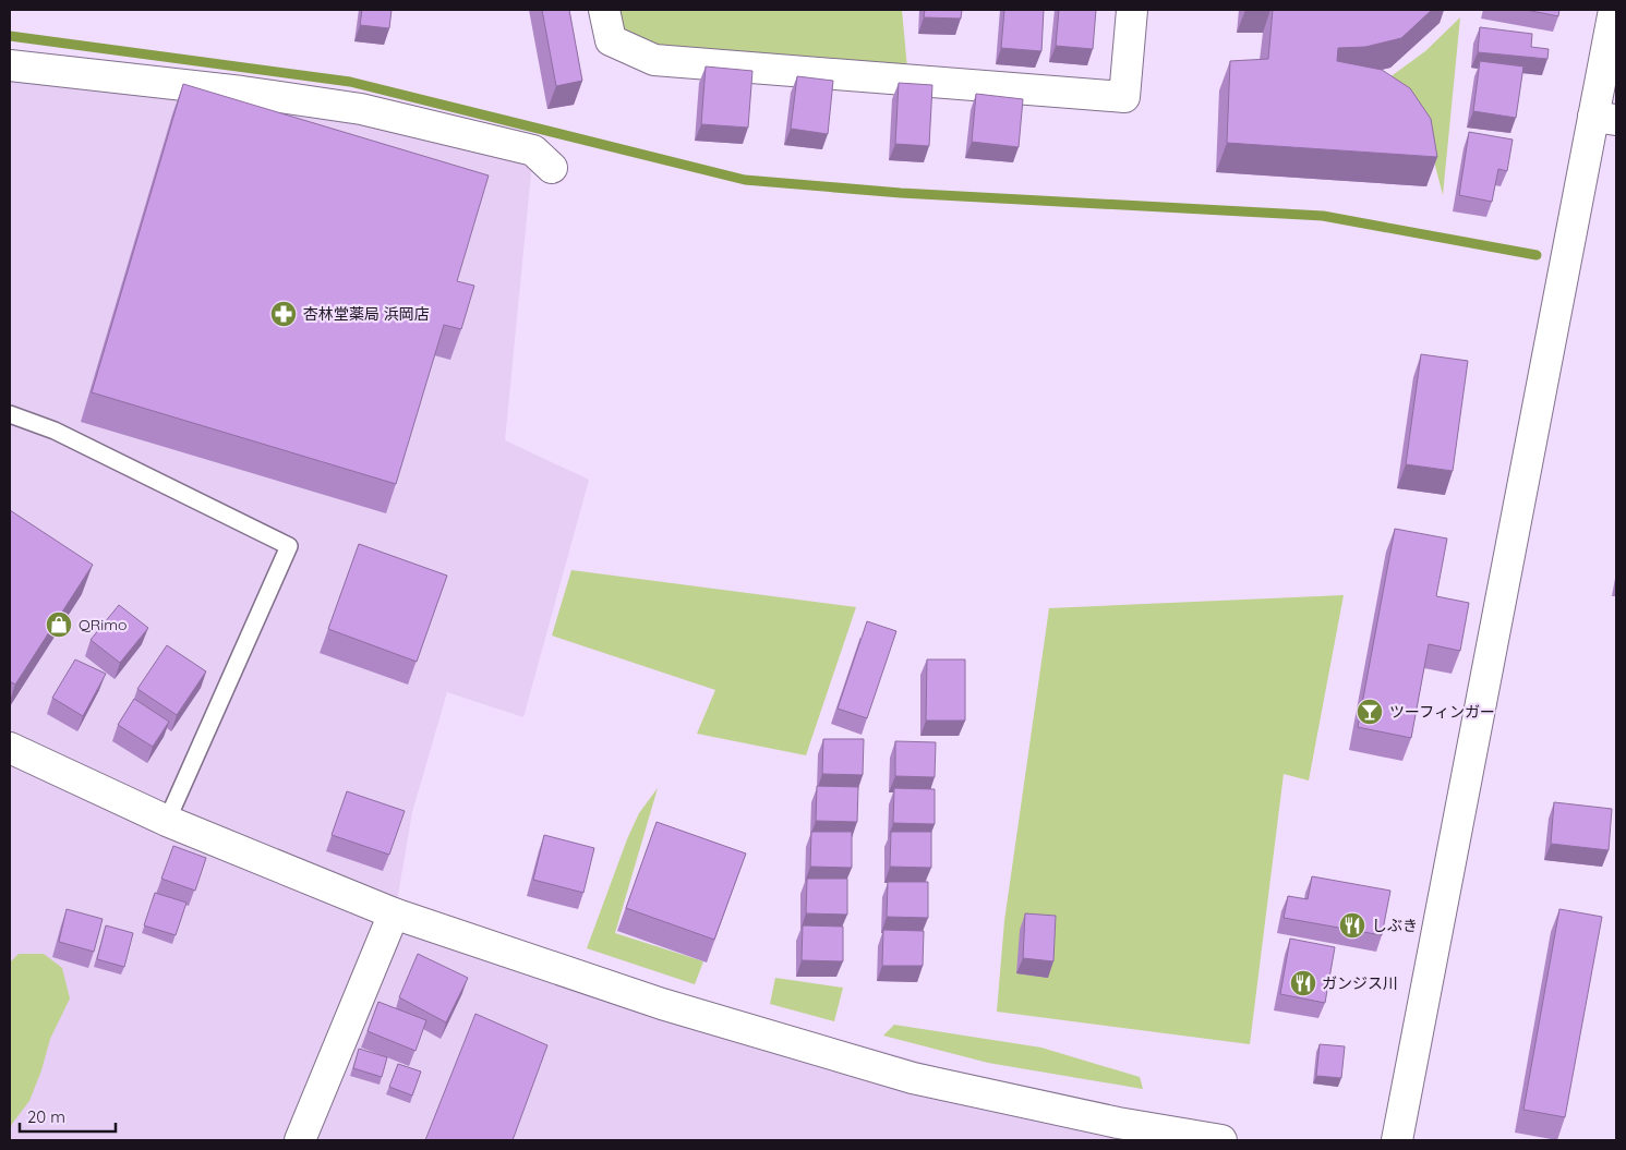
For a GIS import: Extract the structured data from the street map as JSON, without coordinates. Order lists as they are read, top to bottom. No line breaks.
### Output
{"places":{"pharmacy":["杏林堂薬局 浜岡店"],"shop":["QRimo"],"bar":["ツーフィンガー"],"restaurant":["しぶき","ガンジス川"]},"scale_bar":"20 m"}
